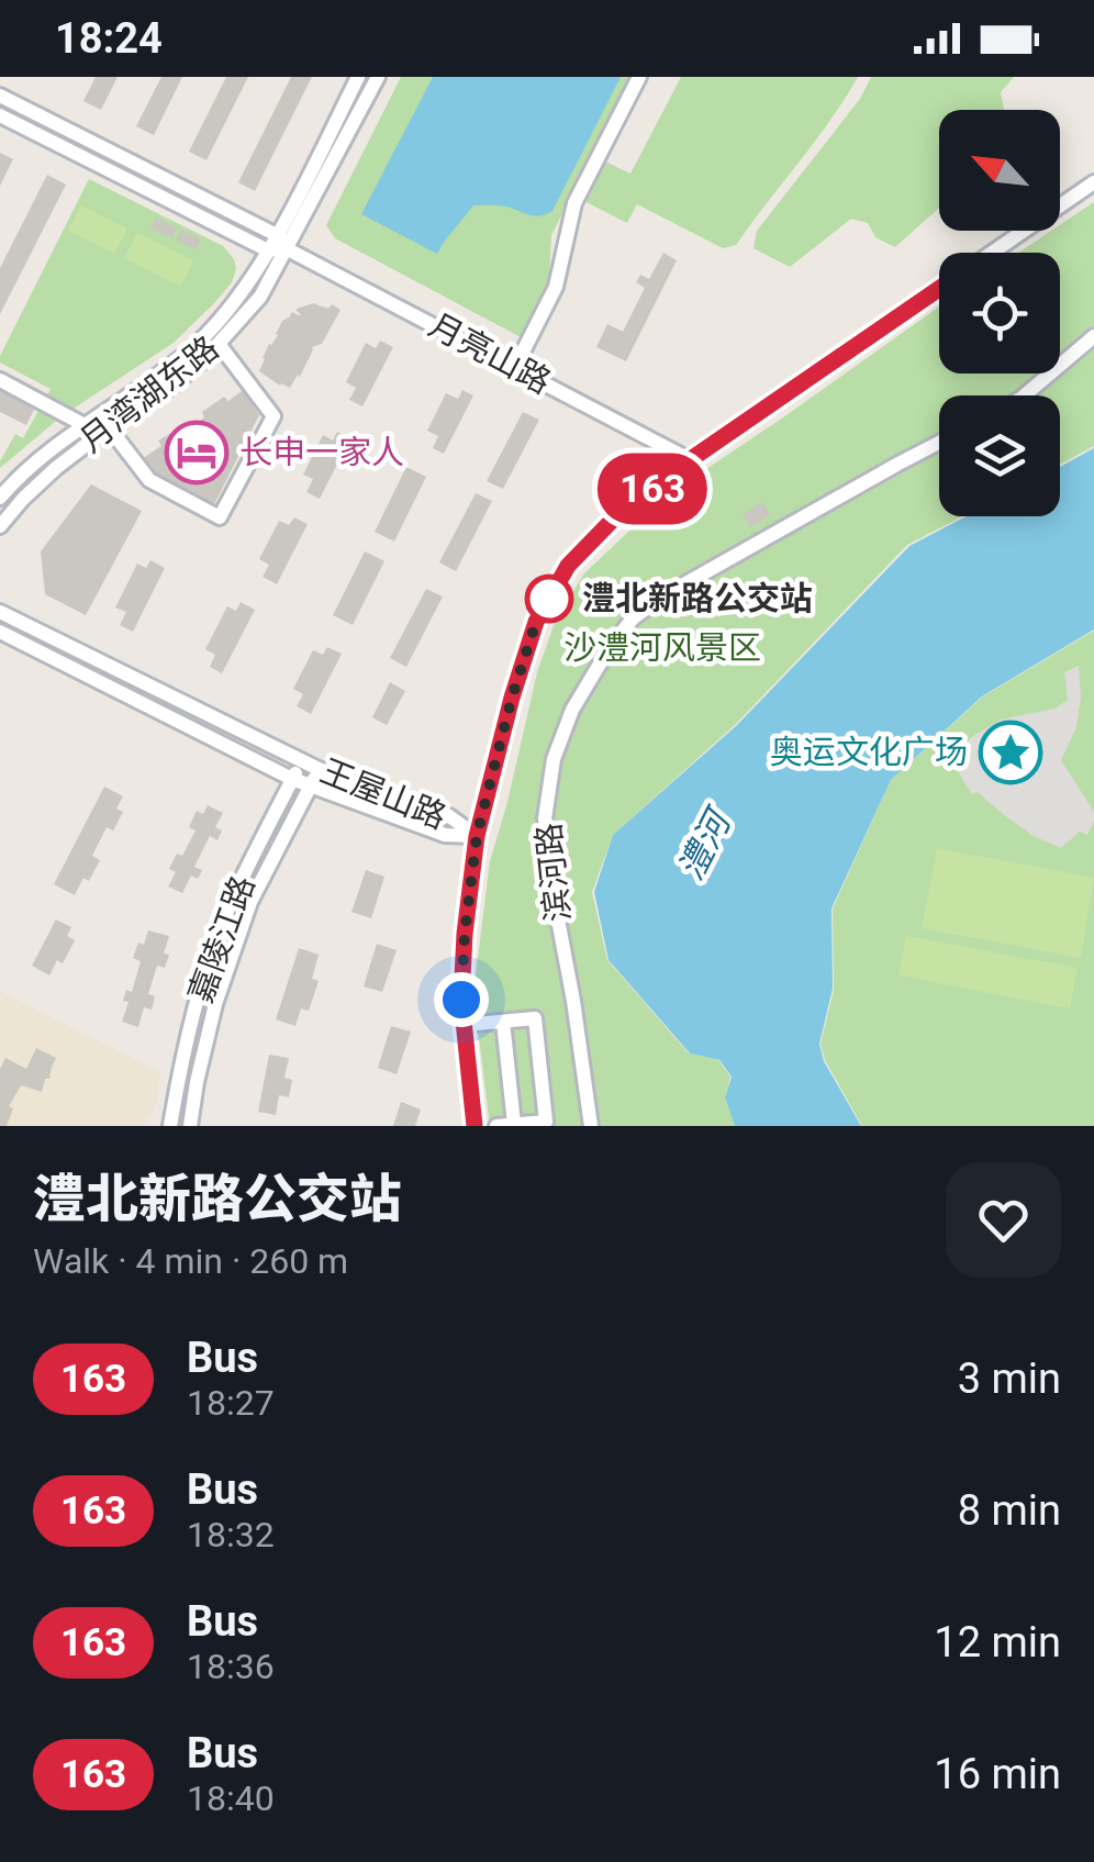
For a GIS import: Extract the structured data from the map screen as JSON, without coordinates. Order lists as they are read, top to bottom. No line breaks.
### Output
{"streets":{"street":["月亮山路","月湾湖东路","王屋山路","滨河路","嘉陵江路"]},"crossings":[["月亮山路","月湾湖东路"],["王屋山路","嘉陵江路"]],"water":["澧河"],"parks":["沙澧河风景区"],"places":{"hotel":["长申一家人"],"other":["澧北新路公交站"],"place":["奥运文化广场"]},"lines":["bus line 163"],"north":"top left","page":{"status":"18:24","on_map":"163","heading":["澧北新路公交站","Walk · 4 min · 260 m"],"list":[{"mark":"163","name":"Bus","note":"18:27","value":"3 min"},{"mark":"163","name":"Bus","note":"18:32","value":"8 min"},{"mark":"163","name":"Bus","note":"18:36","value":"12 min"},{"mark":"163","name":"Bus","note":"18:40","value":"16 min"}]}}
